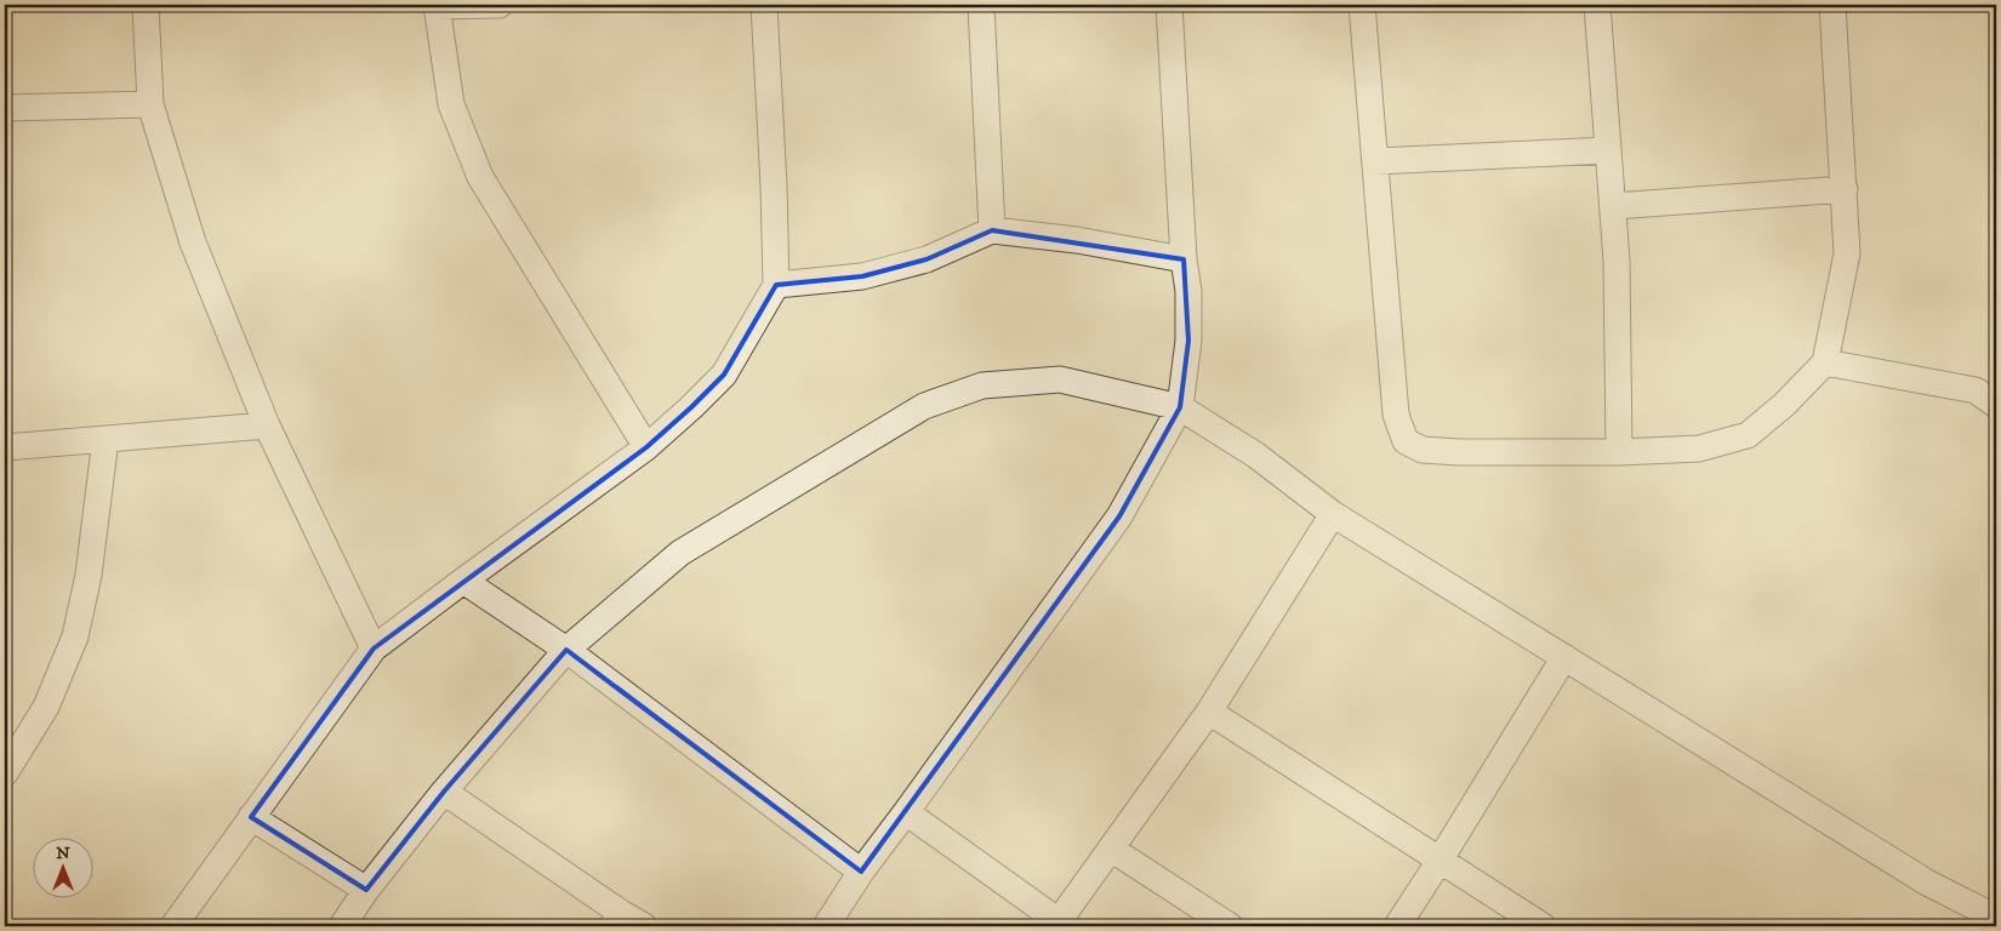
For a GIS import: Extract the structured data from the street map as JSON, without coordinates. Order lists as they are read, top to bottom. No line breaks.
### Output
{"north":"top"}
